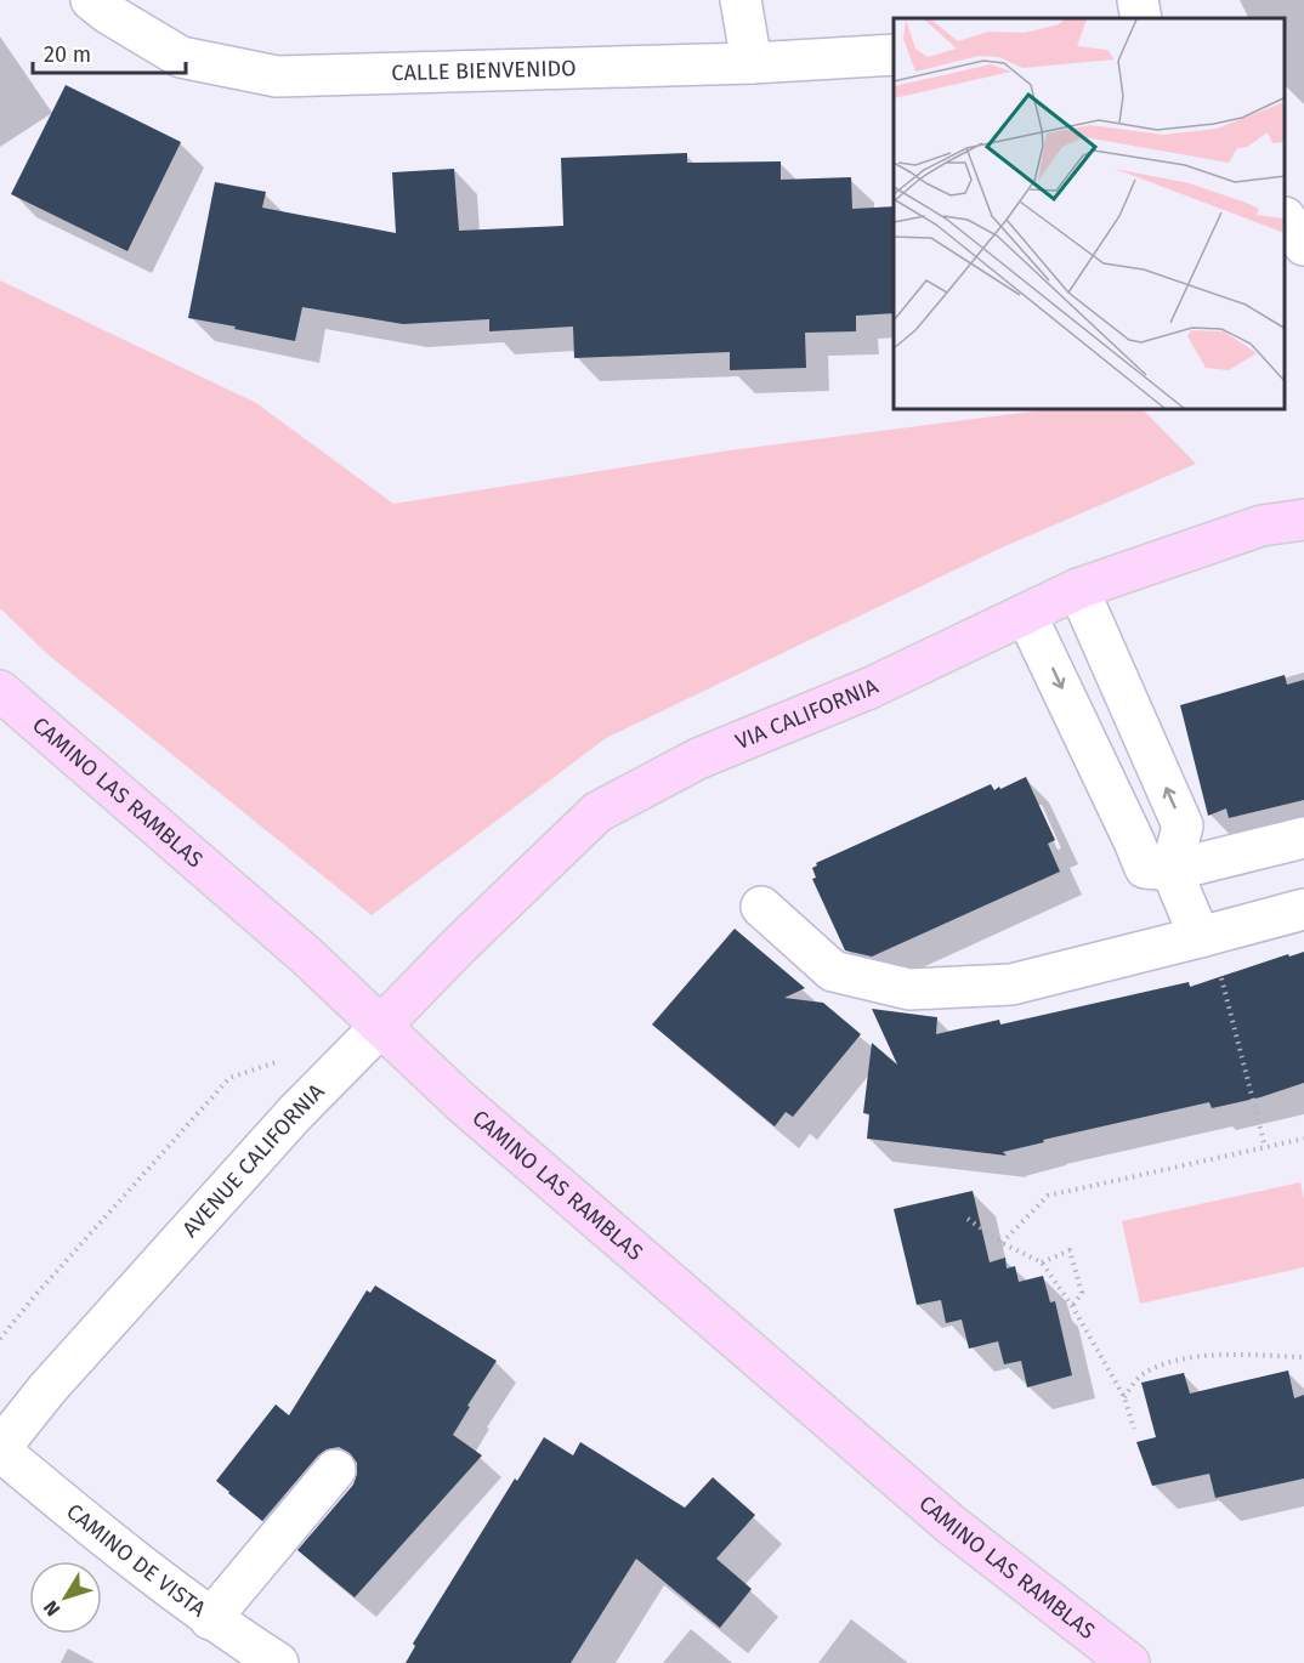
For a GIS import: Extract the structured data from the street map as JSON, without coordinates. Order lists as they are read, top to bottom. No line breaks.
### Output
{"streets":{"main road":["VIA CALIFORNIA","CAMINO LAS RAMBLAS"],"street":["CALLE BIENVENIDO","AVENUE CALIFORNIA","CAMINO DE VISTA"]},"crossings":[["VIA CALIFORNIA","CAMINO LAS RAMBLAS"],["VIA CALIFORNIA","AVENUE CALIFORNIA"],["CAMINO LAS RAMBLAS","AVENUE CALIFORNIA"],["AVENUE CALIFORNIA","CAMINO DE VISTA"]],"scale_bar":"20 m","north":"bottom left"}
